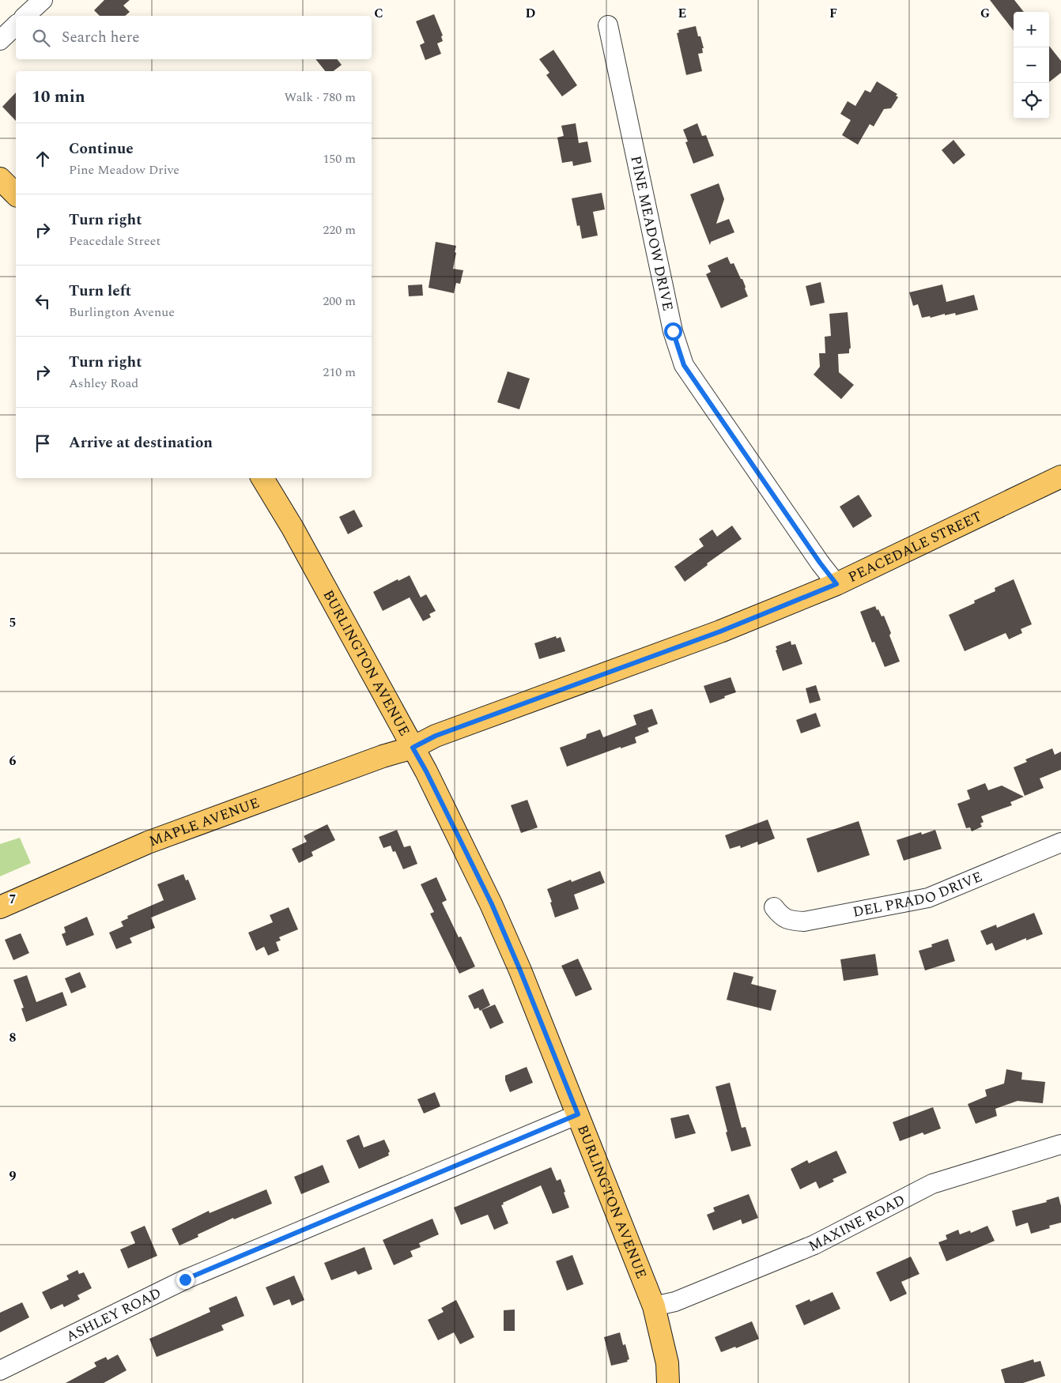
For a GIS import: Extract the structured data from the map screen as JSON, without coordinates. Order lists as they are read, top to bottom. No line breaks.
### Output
{"streets":{"main road":["PEACEDALE STREET","BURLINGTON AVENUE","MAPLE AVENUE"],"street":["PINE MEADOW DRIVE","DEL PRADO DRIVE","MAXINE ROAD","ASHLEY ROAD"]},"crossings":[["PINE MEADOW DRIVE","PEACEDALE STREET"],["PEACEDALE STREET","BURLINGTON AVENUE"],["PEACEDALE STREET","MAPLE AVENUE"],["BURLINGTON AVENUE","MAPLE AVENUE"],["BURLINGTON AVENUE","MAXINE ROAD"],["BURLINGTON AVENUE","ASHLEY ROAD"]],"page":{"map_buttons":["+","−"],"search":"Search here","heading":["10 min","Walk · 780 m"],"list":[["Continue","Pine Meadow Drive","150 m"],["Turn right","Peacedale Street","220 m"],["Turn left","Burlington Avenue","200 m"],["Turn right","Ashley Road","210 m"],"Arrive at destination"]},"grid":{"columns":["C","D","E","F","G"],"rows":["5","6","7","8","9"]}}
